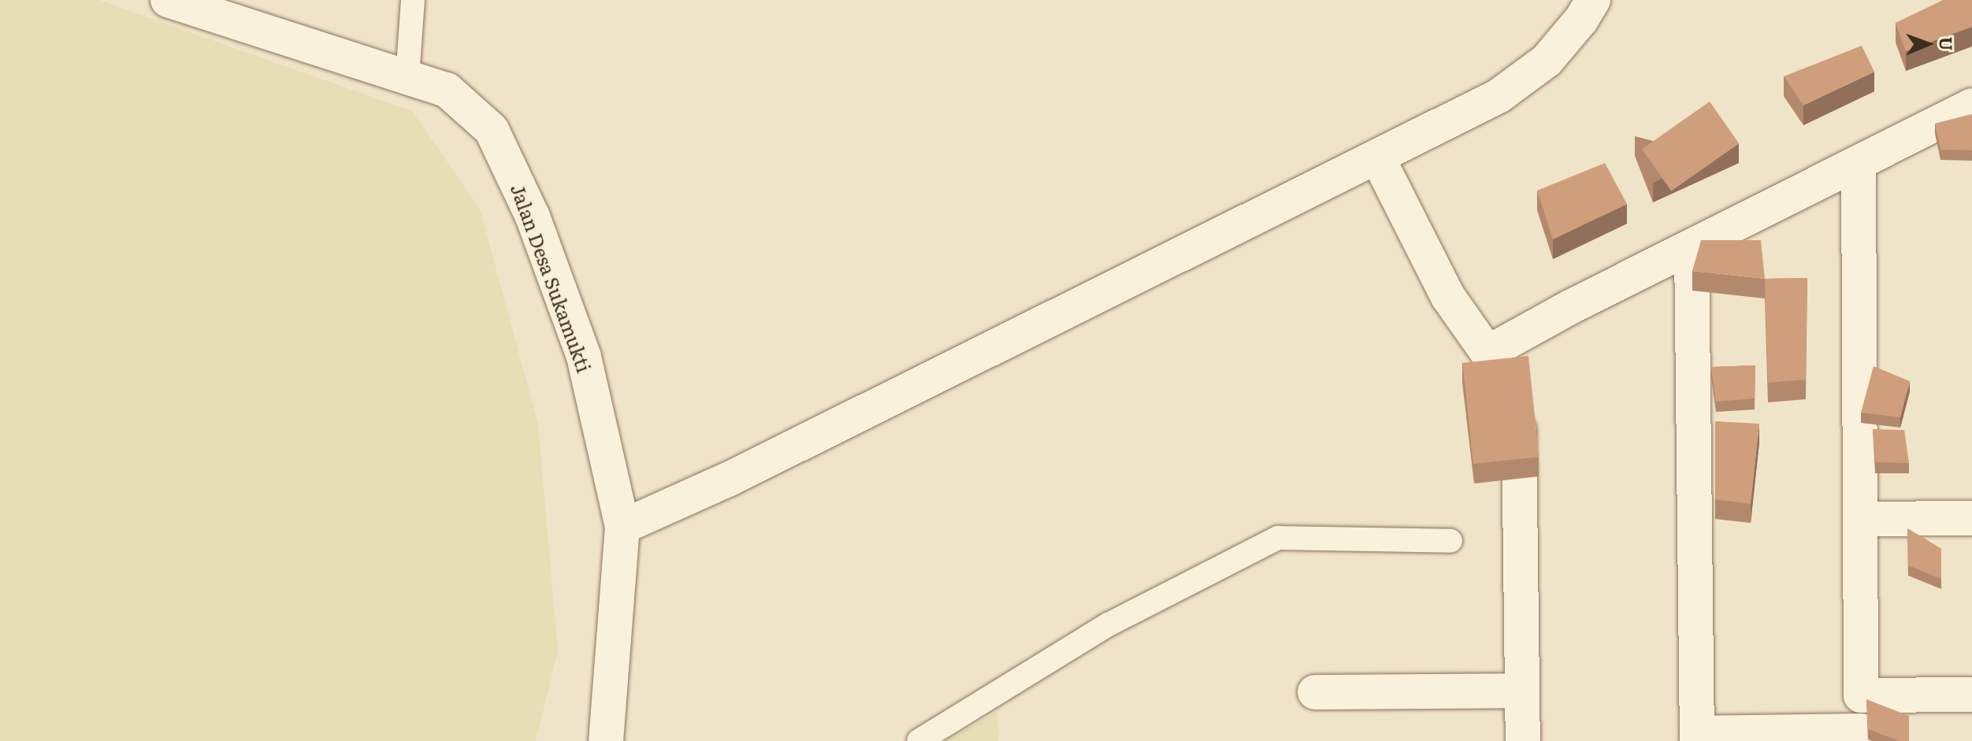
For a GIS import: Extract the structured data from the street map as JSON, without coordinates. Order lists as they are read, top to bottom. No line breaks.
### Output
{"streets":{"street":["Jalan Desa Sukamukti"]},"north":"right"}
